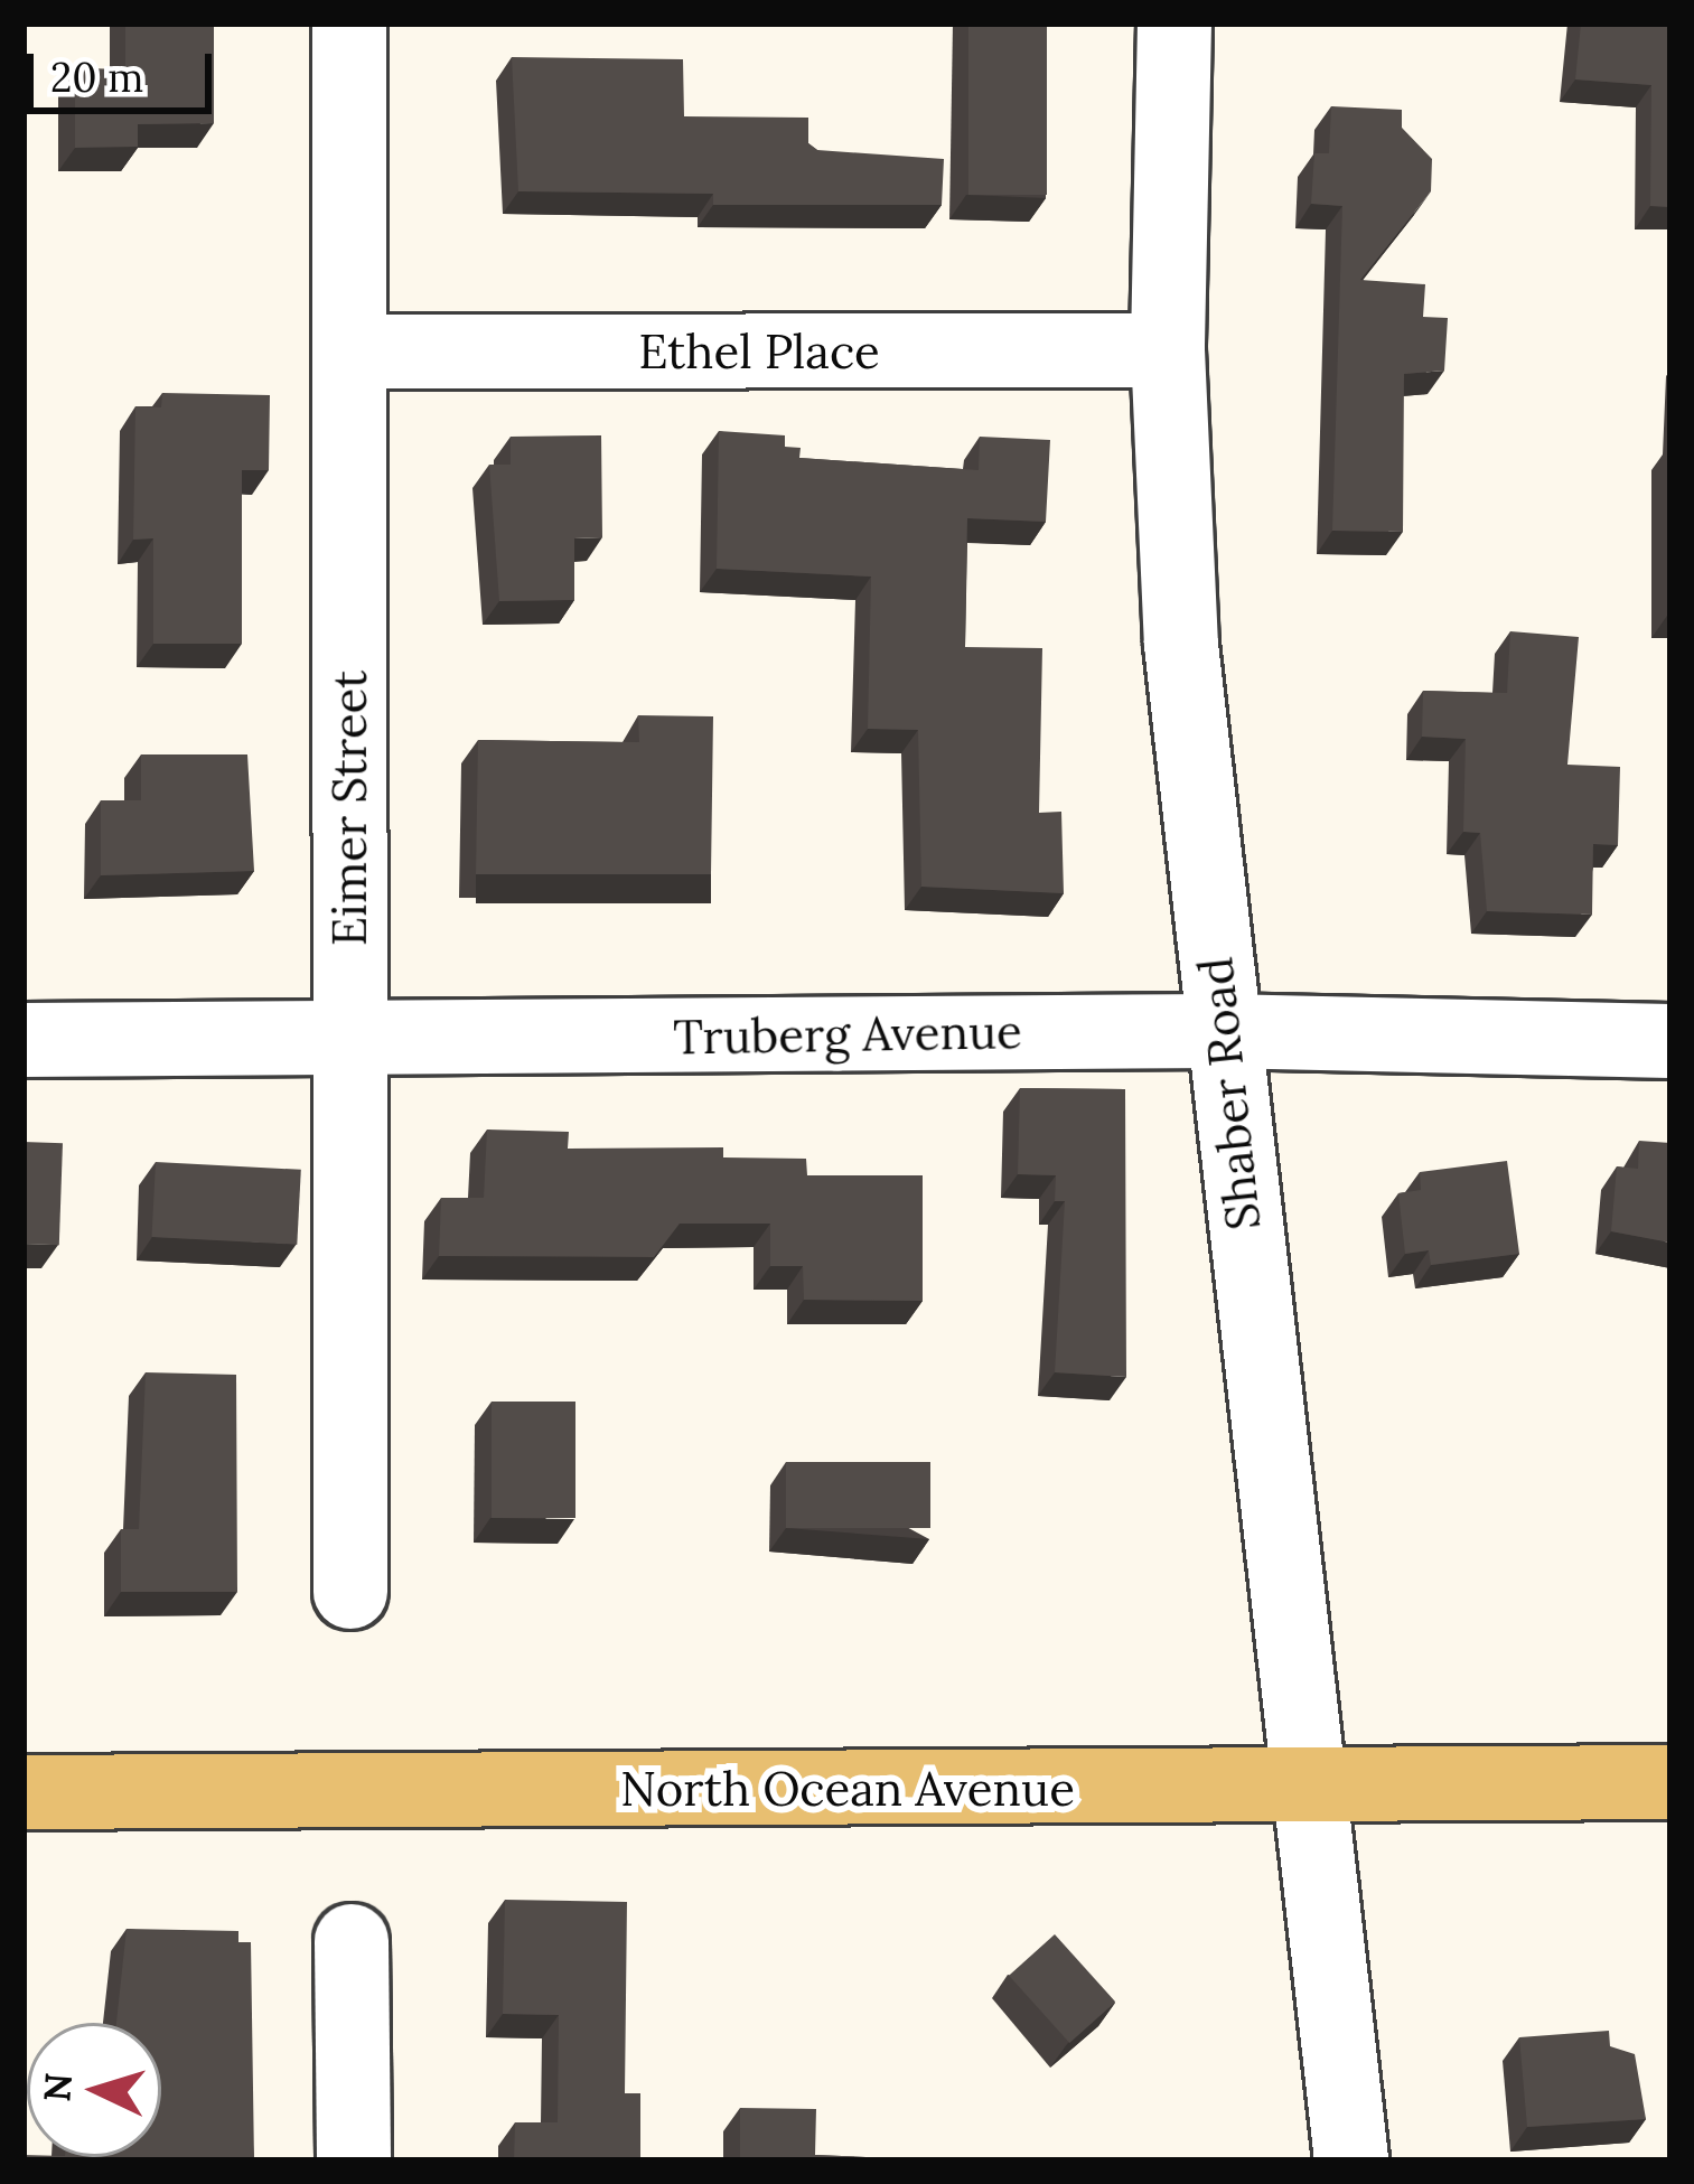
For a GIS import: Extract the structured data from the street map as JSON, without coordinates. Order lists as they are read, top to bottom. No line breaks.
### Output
{"streets":{"main road":["North Ocean Avenue"],"street":["Ethel Place","Eimer Street","Truberg Avenue","Shaber Road"]},"crossings":[["Ethel Place","Eimer Street"],["Ethel Place","Shaber Road"],["Eimer Street","Truberg Avenue"],["Truberg Avenue","Shaber Road"],["Shaber Road","North Ocean Avenue"]],"scale_bar":"20 m","north":"left"}
